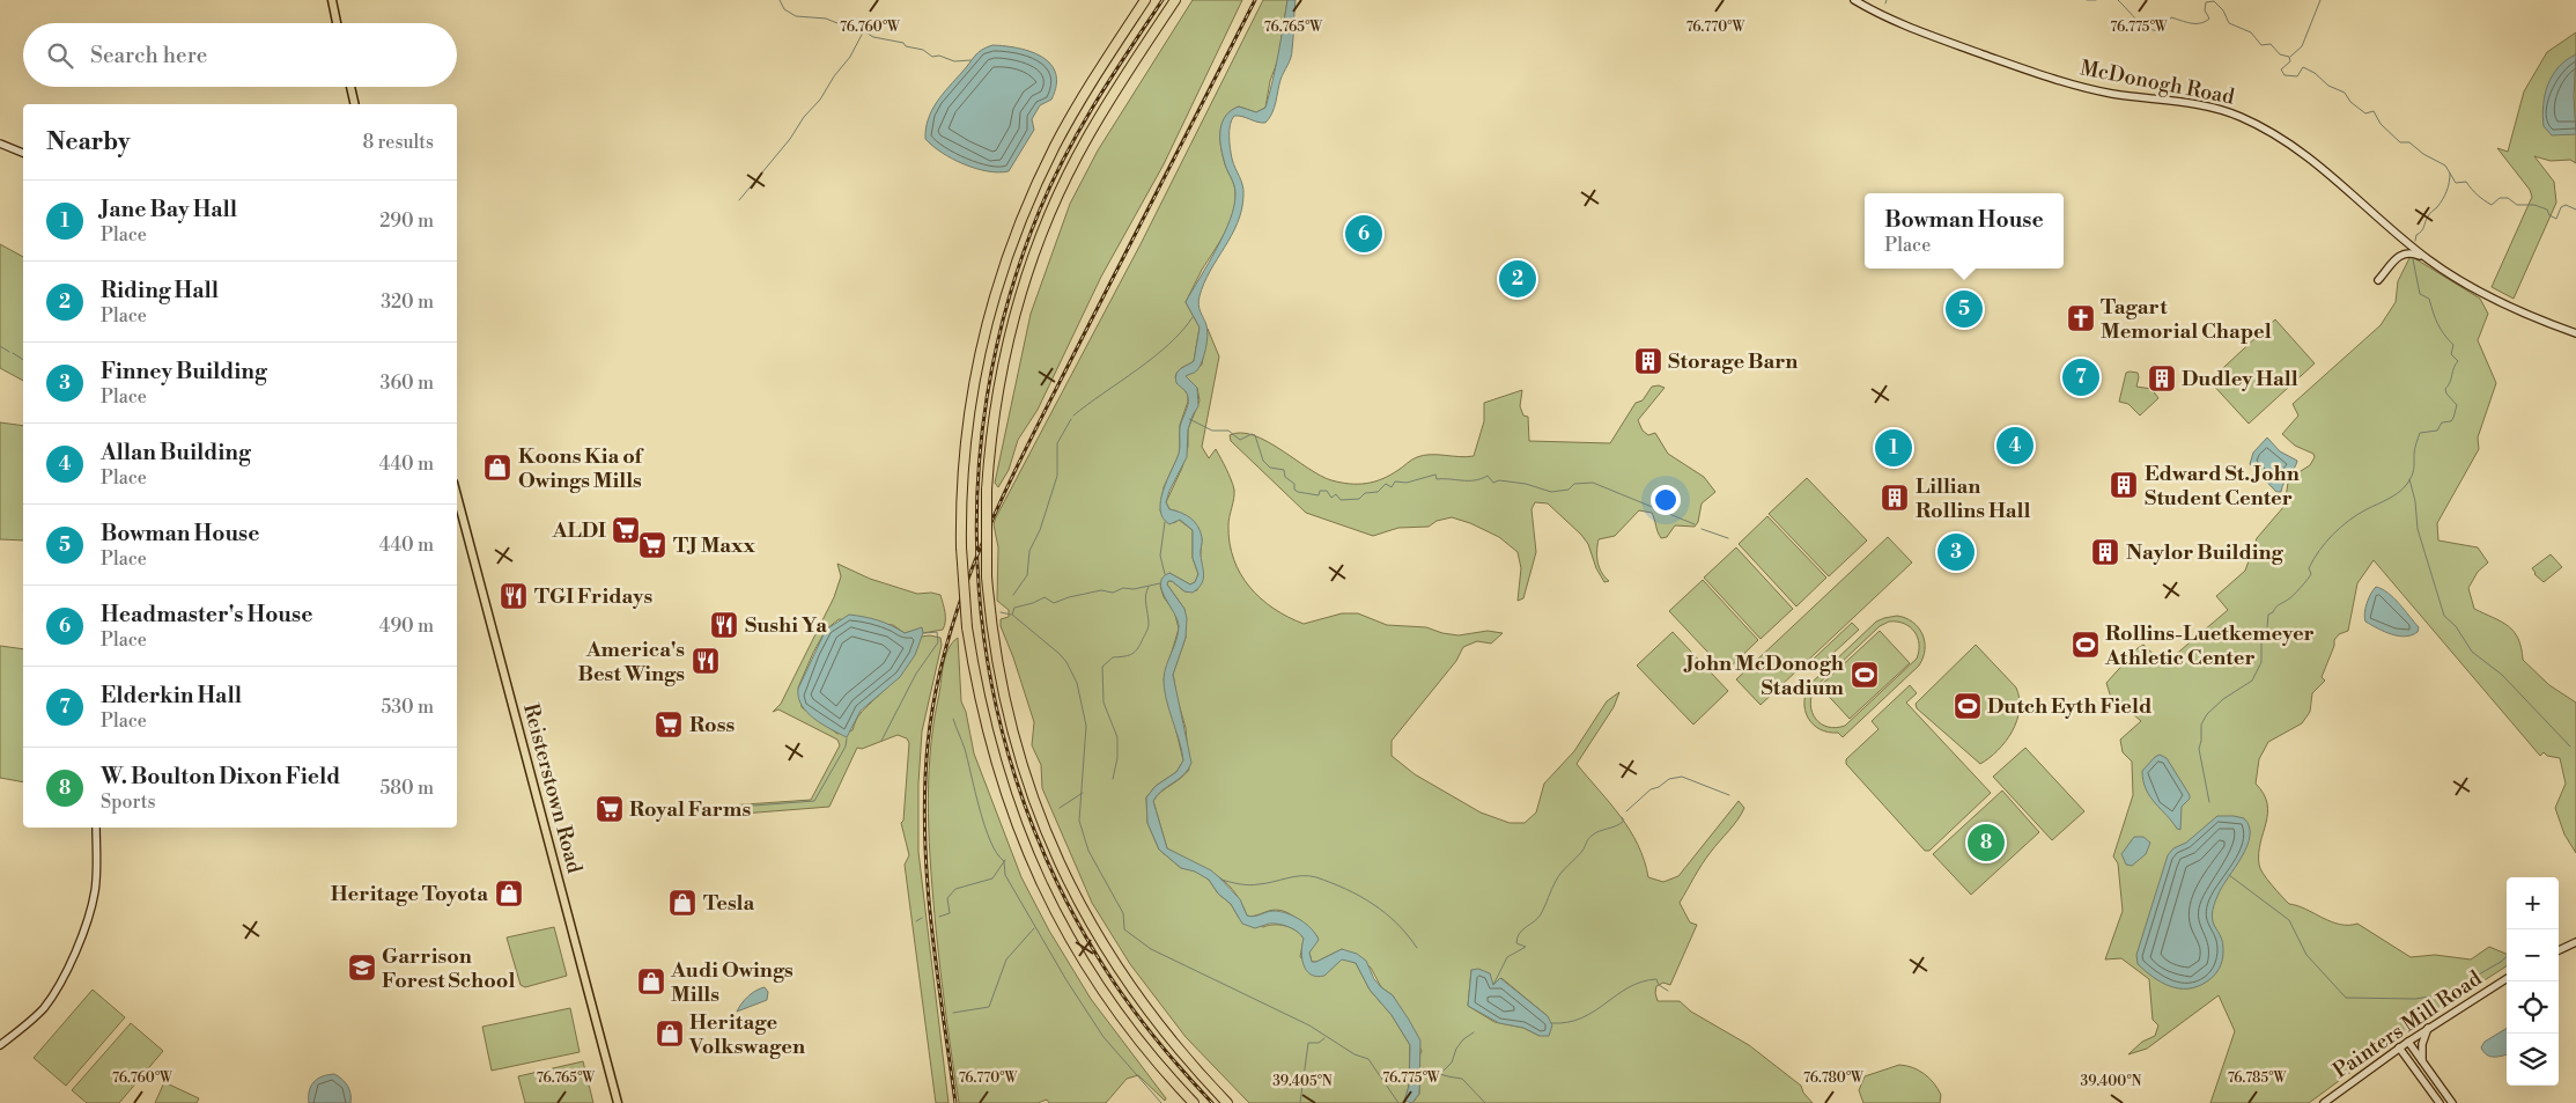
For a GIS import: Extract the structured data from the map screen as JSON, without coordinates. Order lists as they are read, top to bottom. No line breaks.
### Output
{"streets":{"main road":["McDonogh Road","Reisterstown Road","Painters Mill Road"]},"places":{"church":["Tagart Memorial Chapel"],"building":["Storage Barn","Dudley Hall","Edward St. John Student Center","Lillian Rollins Hall","Naylor Building"],"shop":["Koons Kia of Owings Mills","Heritage Toyota","Tesla","Audi Owings Mills","Heritage Volkswagen"],"supermarket":["ALDI","TJ Maxx","Ross","Royal Farms"],"restaurant":["TGI Fridays","Sushi Ya","America's Best Wings"],"sports":["Rollins-Luetkemeyer Athletic Center","John McDonogh Stadium","Dutch Eyth Field"],"school or university":["Garrison Forest School"]},"page":{"search":"Search here","heading":["Nearby","8 results"],"list":[{"mark":"1","name":"Jane Bay Hall","note":"Place","value":"290 m"},{"mark":"2","name":"Riding Hall","note":"Place","value":"320 m"},{"mark":"3","name":"Finney Building","note":"Place","value":"360 m"},{"mark":"4","name":"Allan Building","note":"Place","value":"440 m"},{"mark":"5","name":"Bowman House","note":"Place","value":"440 m"},{"mark":"6","name":"Headmaster's House","note":"Place","value":"490 m"},{"mark":"7","name":"Elderkin Hall","note":"Place","value":"530 m"},{"mark":"8","name":"W. Boulton Dixon Field","note":"Sports","value":"580 m"}],"popup":["Bowman House","Place"],"pins":["6","2","5","7","4","1","3","8"],"map_buttons":["+","−"]},"coordinates":["76.760°W","76.765°W","76.770°W","76.775°W","76.780°W","76.785°W","39.405°N","39.400°N"]}
